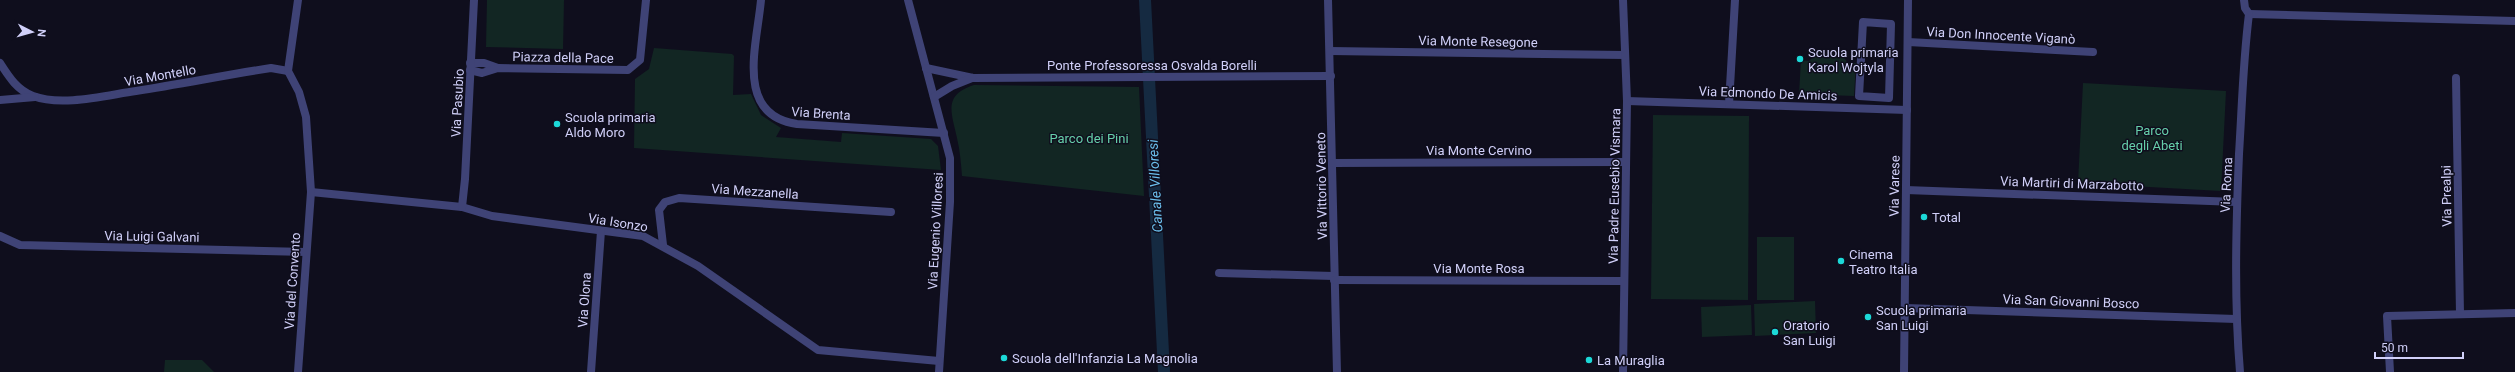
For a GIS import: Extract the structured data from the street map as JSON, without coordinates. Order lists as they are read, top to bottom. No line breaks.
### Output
{"streets":{"street":["Via Don Innocente Viganò","Via Monte Resegone","Piazza della Pace","Ponte Professoressa Osvalda Borelli","Via Montello","Via Edmondo De Amicis","Via Pasubio","Via Brenta","Via Monte Cervino","Via Martiri di Marzabotto","Via Roma","Via Vittorio Veneto","Via Padre Eusebio Vismara","Via Varese","Via Mezzanella","Via Prealpi","Via Isonzo","Via Eugenio Villoresi","Via Luigi Galvani","Via Monte Rosa","Via del Convento","Via Olona","Via San Giovanni Bosco"]},"crossings":[["Via Don Innocente Viganò","Via Varese"],["Via Monte Resegone","Via Vittorio Veneto"],["Via Monte Resegone","Via Padre Eusebio Vismara"],["Piazza della Pace","Via Pasubio"],["Ponte Professoressa Osvalda Borelli","Via Vittorio Veneto"],["Ponte Professoressa Osvalda Borelli","Via Eugenio Villoresi"],["Via Montello","Via del Convento"],["Via Edmondo De Amicis","Via Padre Eusebio Vismara"],["Via Edmondo De Amicis","Via Varese"],["Via Pasubio","Via Isonzo"],["Via Brenta","Via Eugenio Villoresi"],["Via Monte Cervino","Via Vittorio Veneto"],["Via Monte Cervino","Via Padre Eusebio Vismara"],["Via Martiri di Marzabotto","Via Roma"],["Via Martiri di Marzabotto","Via Varese"],["Via Roma","Via San Giovanni Bosco"],["Via Vittorio Veneto","Via Monte Rosa"],["Via Padre Eusebio Vismara","Via Monte Rosa"],["Via Varese","Via San Giovanni Bosco"],["Via Mezzanella","Via Isonzo"],["Via Isonzo","Via Eugenio Villoresi"],["Via Isonzo","Via del Convento"],["Via Isonzo","Via Olona"],["Via Luigi Galvani","Via del Convento"]],"water":["Canale Villoresi"],"parks":["Parco degli Abeti","Parco dei Pini"],"places":["Scuola primaria Karol Wojtyla","Scuola primaria Aldo Moro","Total","Cinema Teatro Italia","Scuola primaria San Luigi","Oratorio San Luigi","Scuola dell'Infanzia La Magnolia","La Muraglia"],"scale_bar":"50 m","north":"right"}
